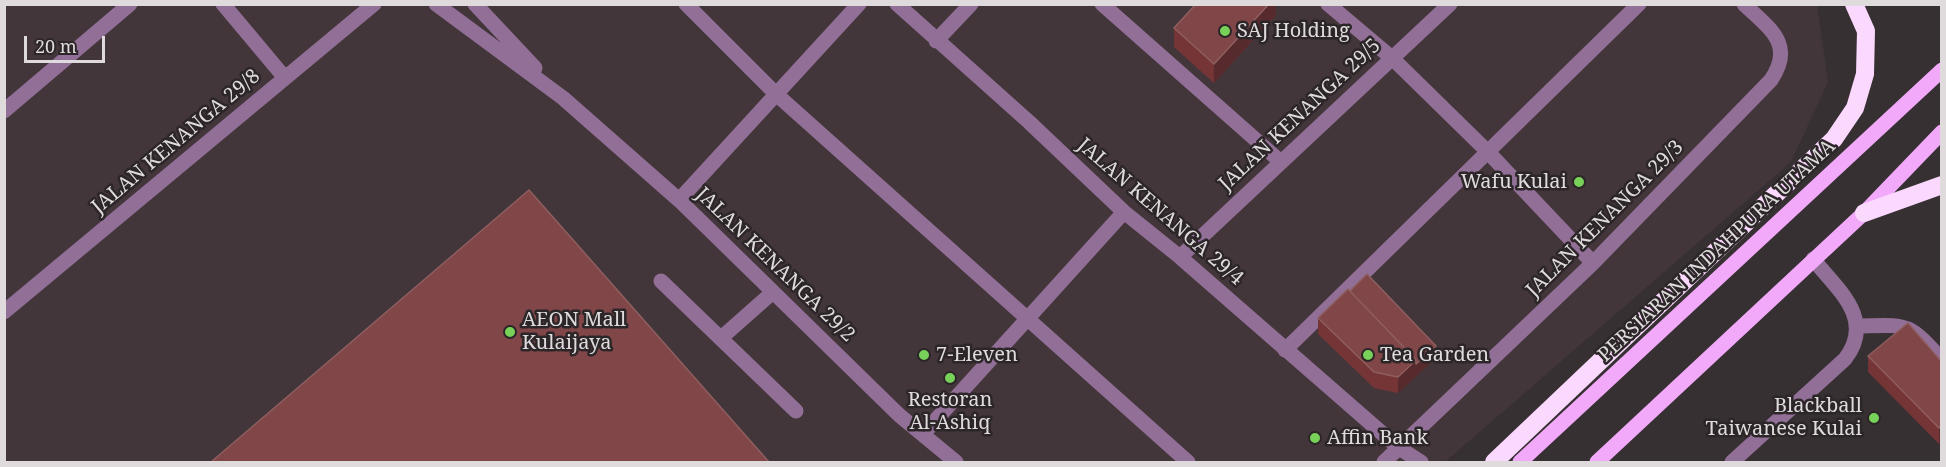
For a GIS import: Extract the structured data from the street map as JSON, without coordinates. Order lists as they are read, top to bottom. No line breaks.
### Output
{"streets":{"main road":["PERSIARAN INDAHPURA UTAMA"],"street":["JALAN KENANGA 29/5","JALAN KENANGA 29/8","JALAN KENANGA 29/4","JALAN KENANGA 29/3","JALAN KENANGA 29/2"]},"crossings":[["JALAN KENANGA 29/5","JALAN KENANGA 29/4"],["JALAN KENANGA 29/4","JALAN KENANGA 29/3"]],"places":["SAJ Holding","Wafu Kulai","AEON Mall Kulaijaya","7-Eleven","Tea Garden","Restoran Al-Ashiq","Blackball Taiwanese Kulai","Affin Bank"],"scale_bar":"20 m"}
